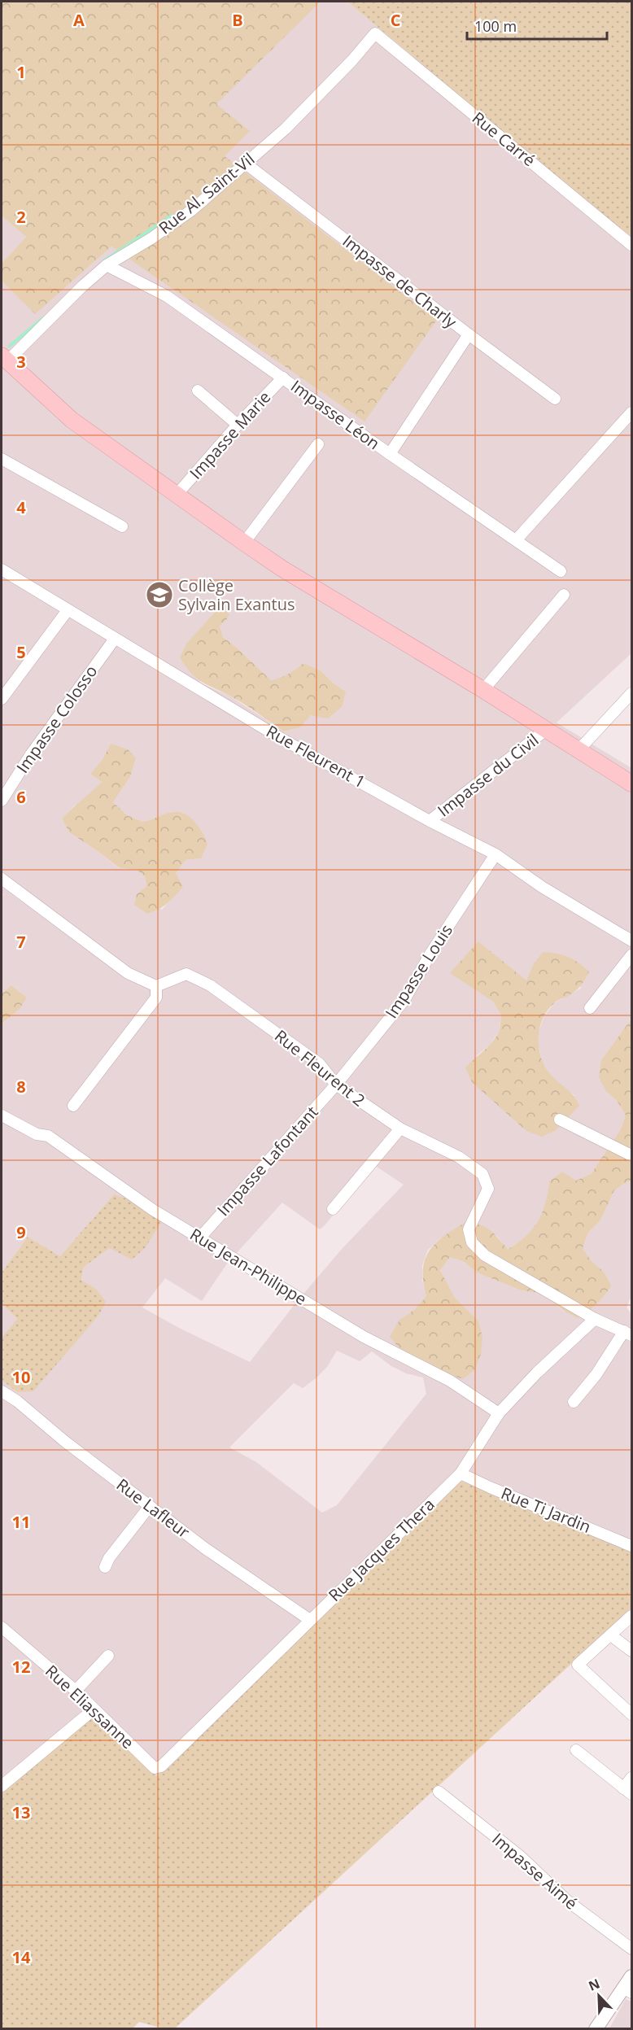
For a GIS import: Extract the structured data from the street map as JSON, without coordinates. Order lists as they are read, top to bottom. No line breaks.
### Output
{"streets":{"street":["Rue Carré","Rue Al. Saint-Vil","Impasse de Charly","Impasse Léon","Impasse Marie","Impasse Colosso","Rue Fleurent 1","Impasse du Civil","Impasse Louis","Rue Fleurent 2","Impasse Lafontant","Rue Jean-Philippe","Rue Lafleur","Rue Ti Jardin","Rue Jacques Thera","Rue Eliassanne","Impasse Aimé"]},"crossings":[["Rue Carré","Rue Al. Saint-Vil"],["Rue Al. Saint-Vil","Impasse de Charly"],["Rue Al. Saint-Vil","Impasse Léon"],["Impasse Léon","Impasse Marie"],["Impasse Colosso","Rue Fleurent 1"],["Rue Fleurent 1","Impasse du Civil"],["Rue Fleurent 1","Impasse Louis"],["Impasse Louis","Rue Fleurent 2"],["Impasse Louis","Impasse Lafontant"],["Rue Fleurent 2","Impasse Lafontant"],["Rue Fleurent 2","Rue Jacques Thera"],["Impasse Lafontant","Rue Jean-Philippe"],["Rue Jean-Philippe","Rue Jacques Thera"],["Rue Lafleur","Rue Jacques Thera"],["Rue Ti Jardin","Rue Jacques Thera"],["Rue Jacques Thera","Rue Eliassanne"]],"places":{"school or university":["Collège Sylvain Exantus"]},"scale_bar":"100 m","north":"top left","grid":{"columns":["A","B","C"],"rows":["1","2","3","4","5","6","7","8","9","10","11","12","13","14"]}}
